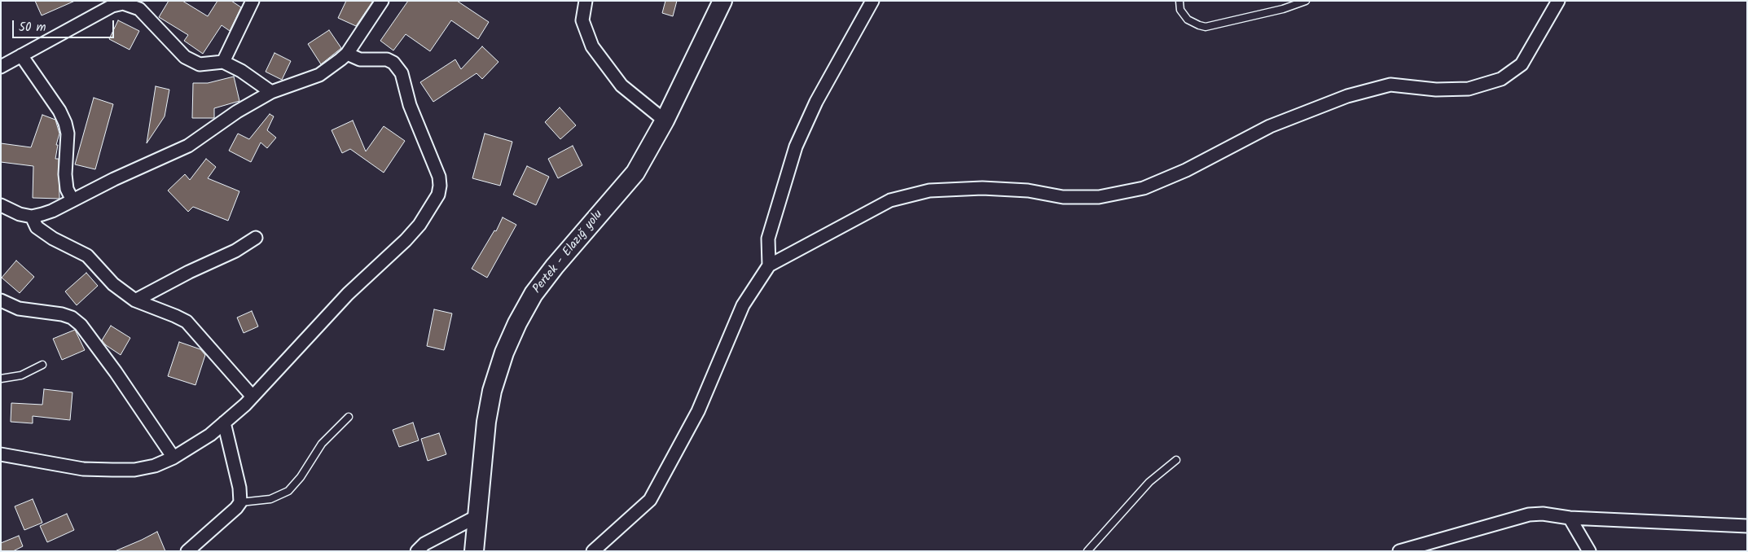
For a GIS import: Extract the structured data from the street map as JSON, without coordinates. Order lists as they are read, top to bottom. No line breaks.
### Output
{"streets":{"main road":["Pertek - Elazığ yolu"]},"scale_bar":"50 m"}
